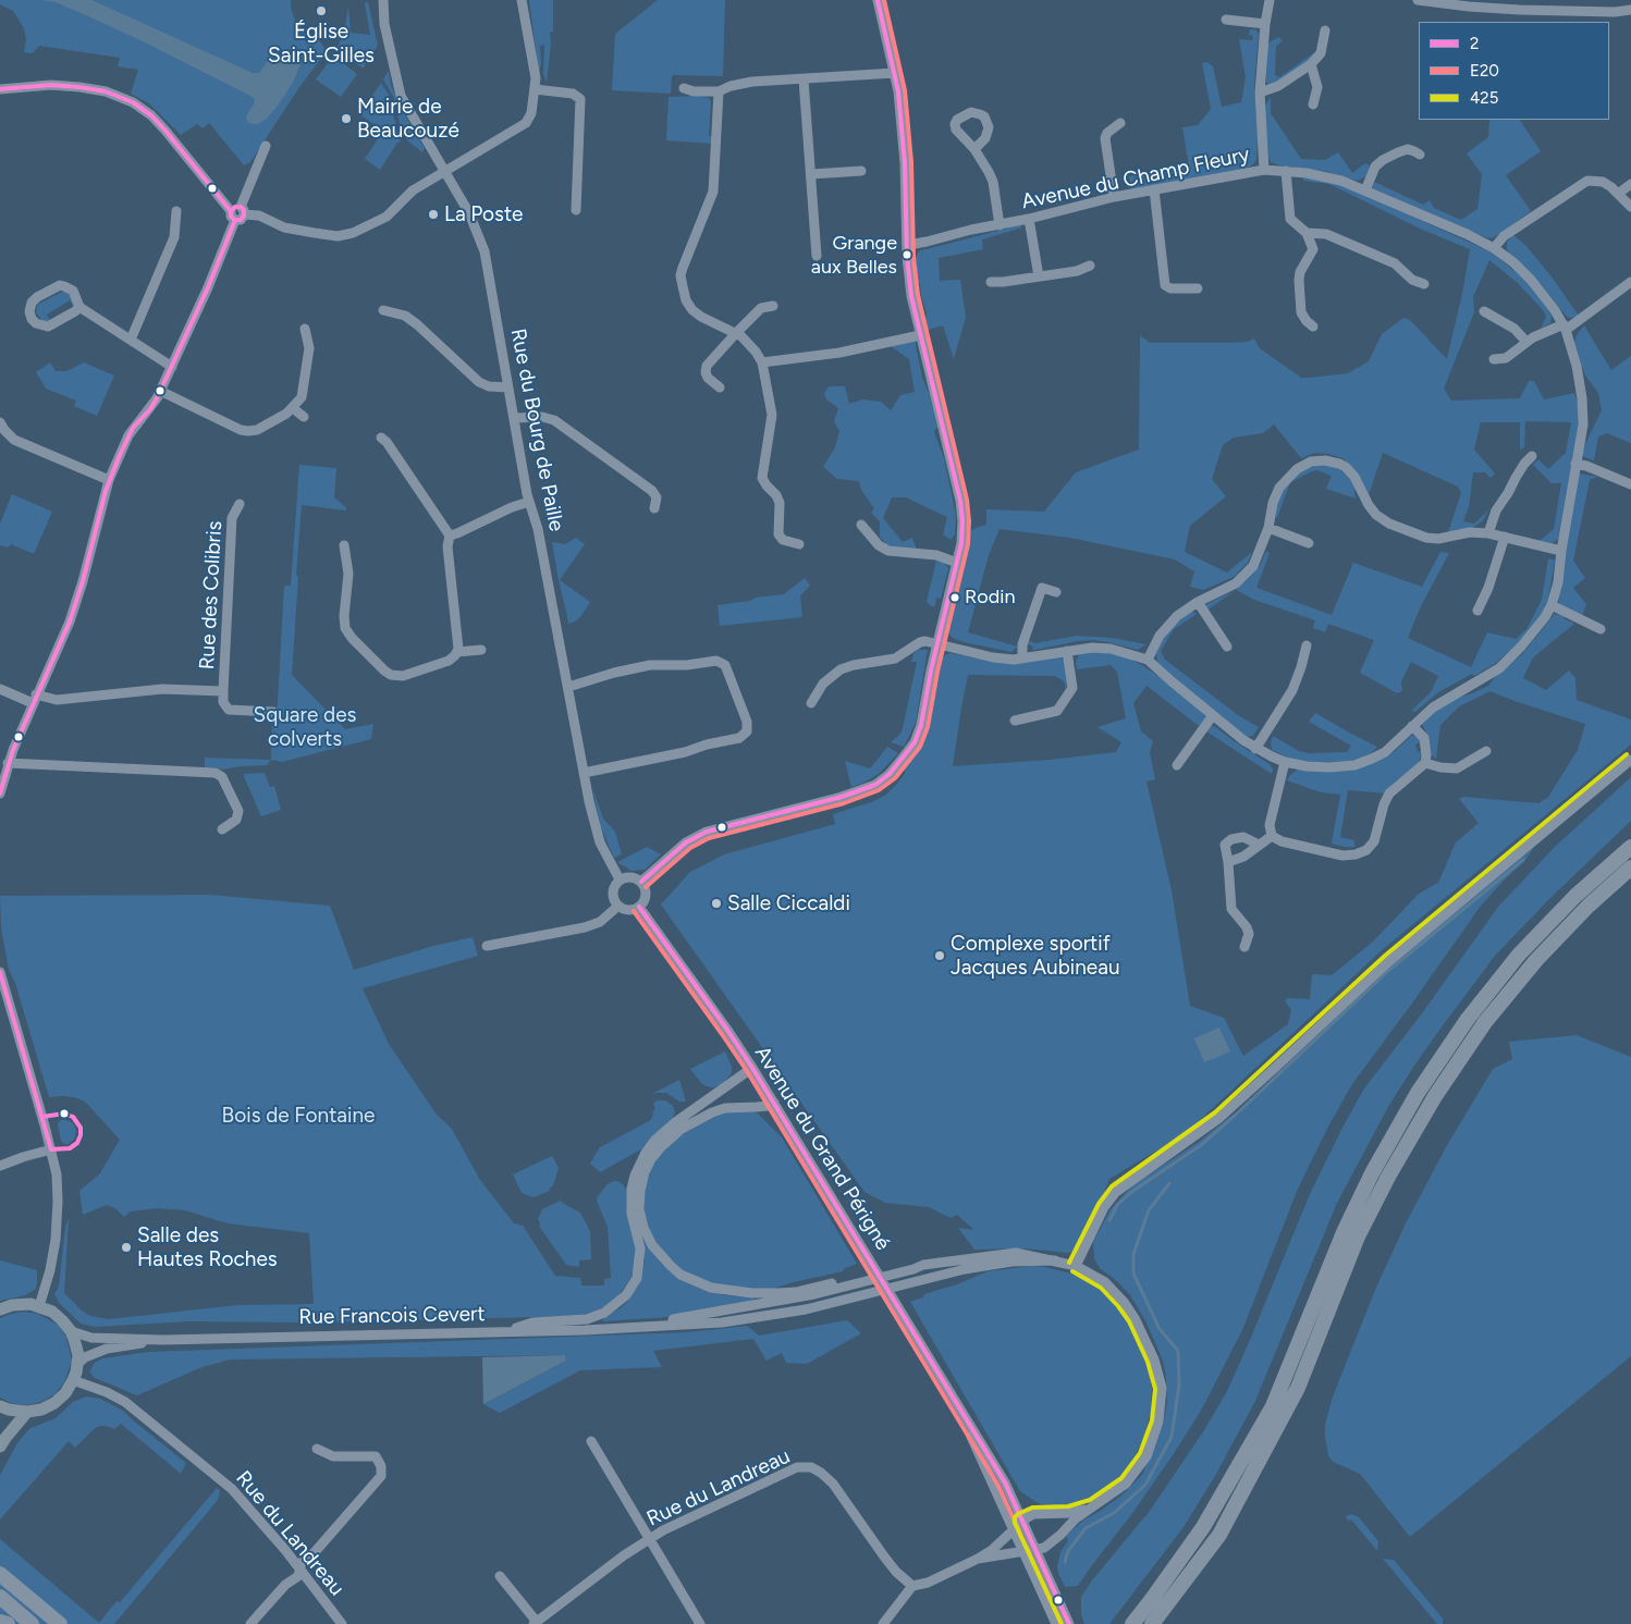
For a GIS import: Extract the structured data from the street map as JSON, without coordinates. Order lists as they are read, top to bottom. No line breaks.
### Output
{"streets":{"street":["Avenue du Champ Fleury","Rue du Bourg de Paille","Rue des Colibris","Avenue du Grand Périgné","Rue Francois Cevert","Rue du Landreau"]},"crossings":[["Rue du Bourg de Paille","Avenue du Grand Périgné"],["Avenue du Grand Périgné","Rue Francois Cevert"]],"parks":["Square des colverts","Bois de Fontaine"],"places":["Église Saint-Gilles","Mairie de Beaucouzé","La Poste","Grange aux Belles","Rodin","Salle Ciccaldi","Complexe sportif Jacques Aubineau","Salle des Hautes Roches"],"lines":["transit line 2","transit line E20","transit line 425"],"legend":["2","E20","425"]}
